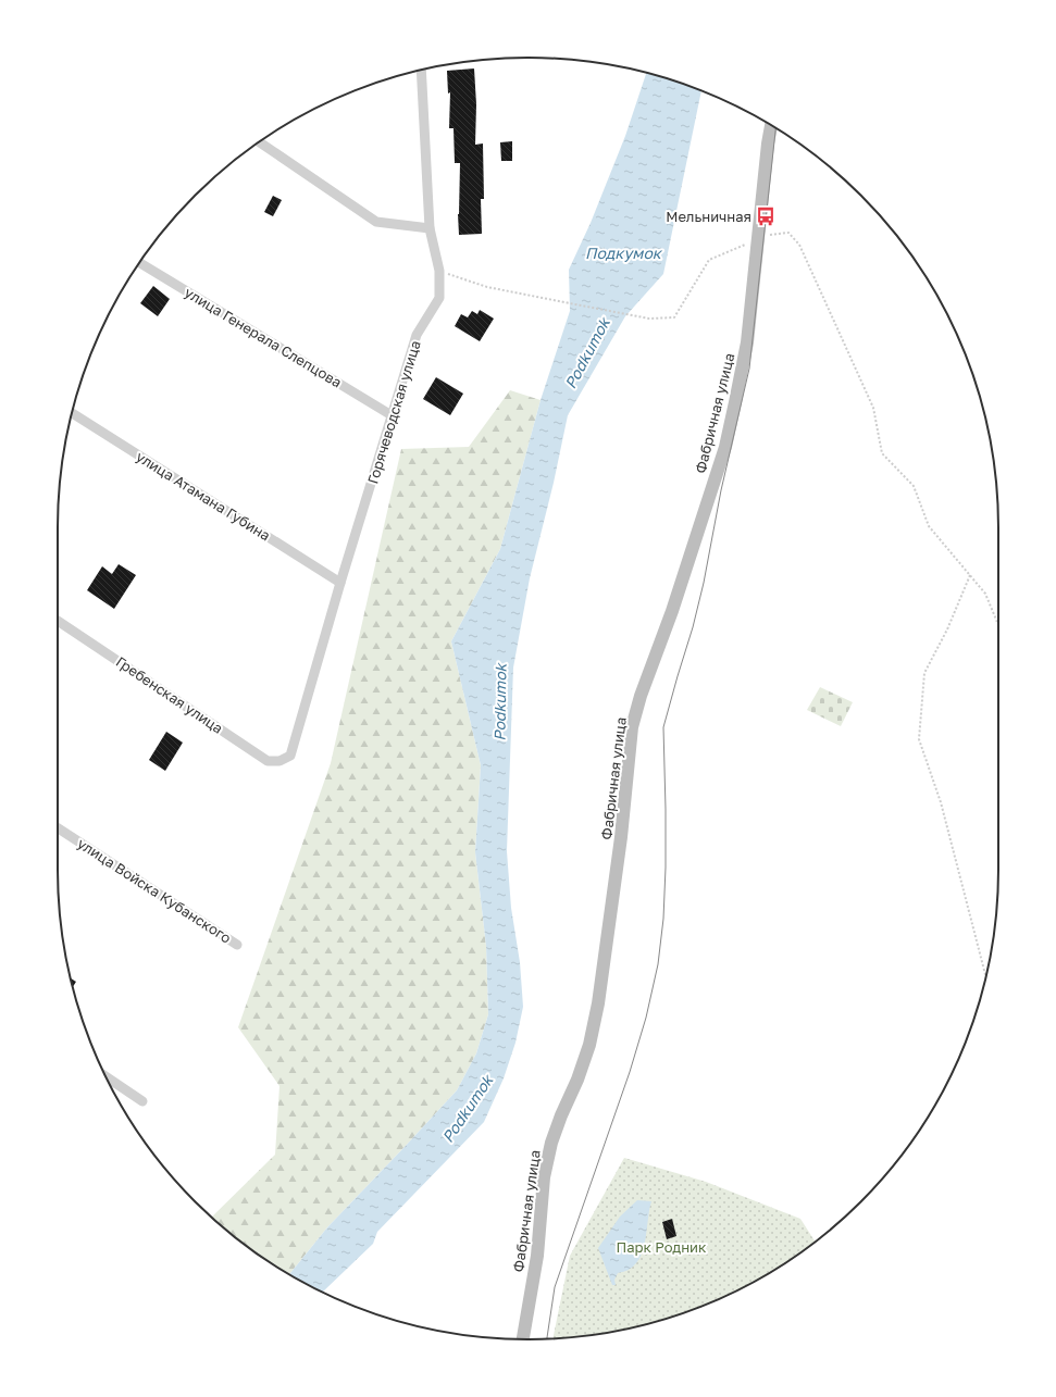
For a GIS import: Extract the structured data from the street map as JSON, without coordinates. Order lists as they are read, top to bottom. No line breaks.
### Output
{"streets":{"main road":["Фабричная улица"],"street":["улица Генерала Слепцова","Горячеводская улица","улица Атамана Губина","Гребенская улица","улица Войска Кубанского"]},"crossings":[["улица Генерала Слепцова","Горячеводская улица"],["Горячеводская улица","улица Атамана Губина"],["Горячеводская улица","Гребенская улица"]],"water":["Подкумок","Podkumok"],"parks":["Парк Родник"],"places":{"bus stop":["Мельничная"]}}
